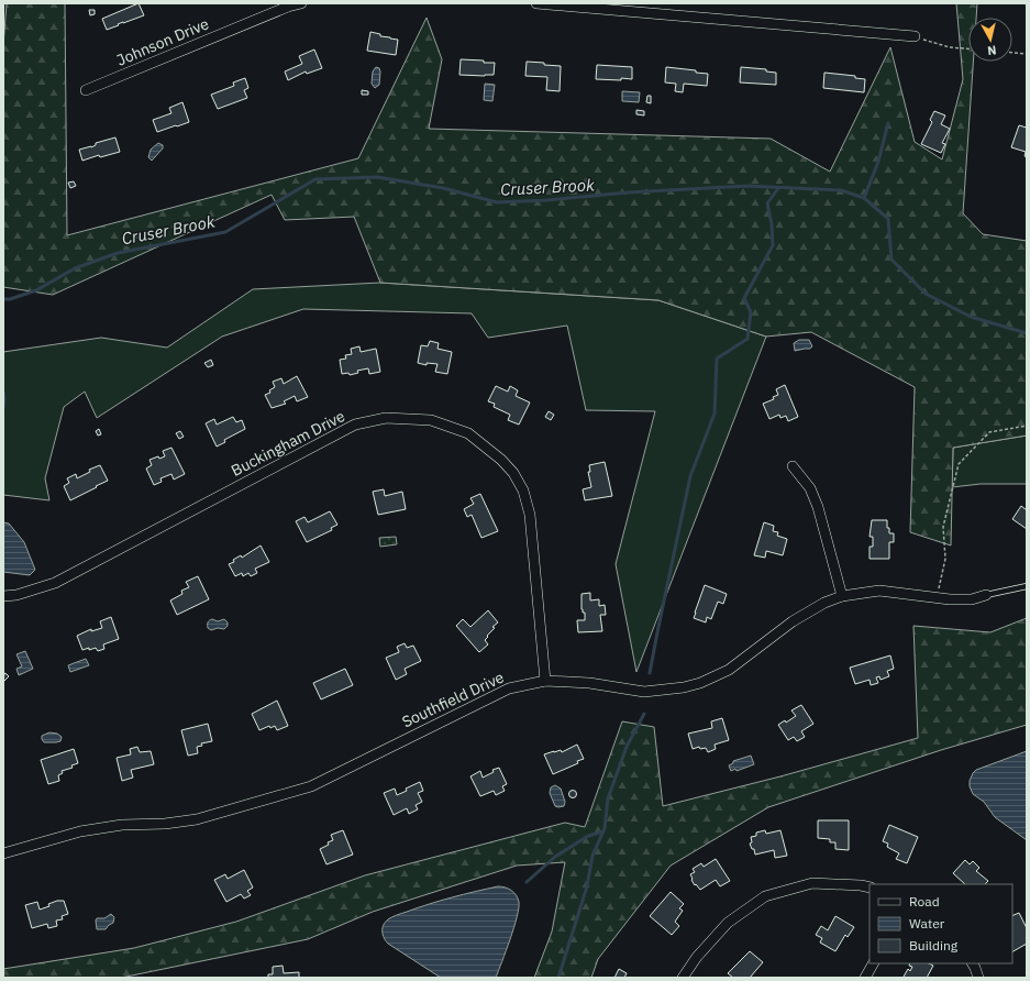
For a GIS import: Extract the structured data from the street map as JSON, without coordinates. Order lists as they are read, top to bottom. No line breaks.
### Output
{"streets":{"street":["Johnson Drive","Buckingham Drive","Southfield Drive"]},"crossings":[["Buckingham Drive","Southfield Drive"]],"water":["Cruser Brook"],"legend":["Road","Water","Building"],"north":"bottom"}
